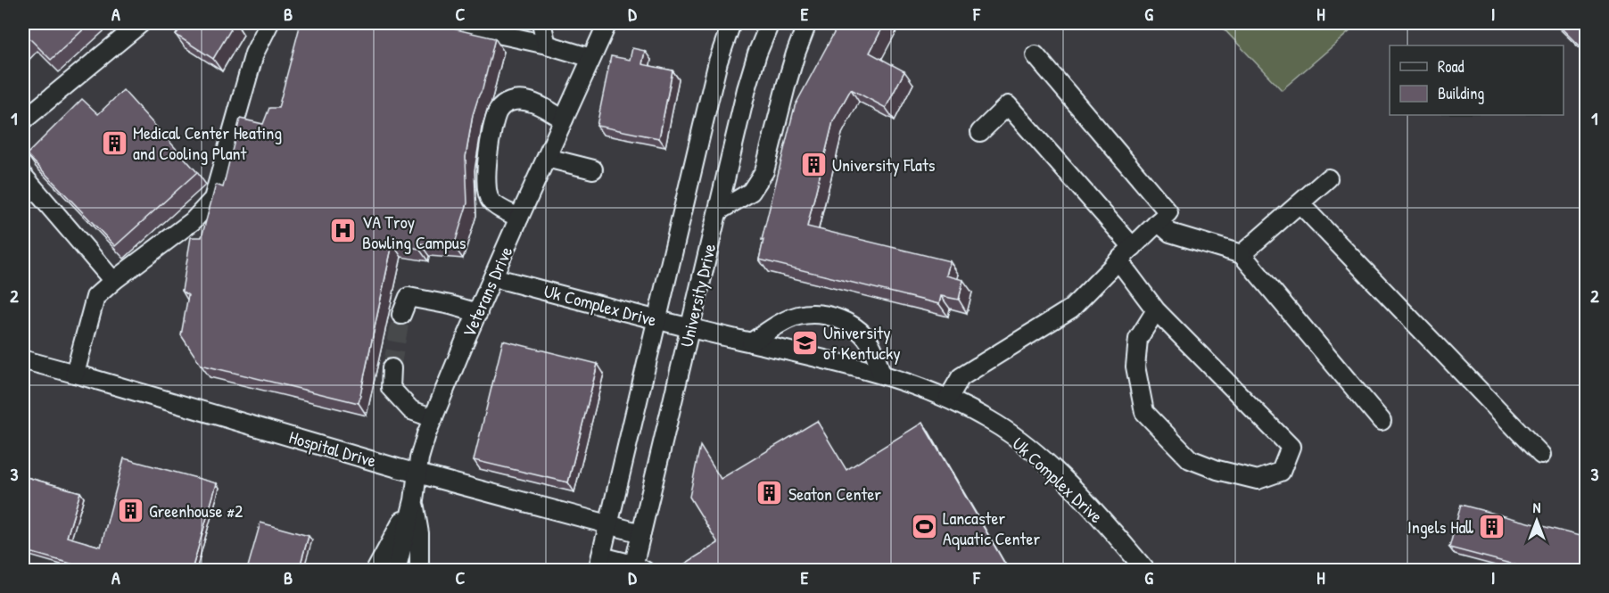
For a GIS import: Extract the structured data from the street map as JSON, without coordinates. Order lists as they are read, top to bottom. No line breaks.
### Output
{"streets":{"street":["Veterans Drive","University Drive","Uk Complex Drive","Hospital Drive"]},"crossings":[["Veterans Drive","Uk Complex Drive"],["Veterans Drive","Hospital Drive"],["University Drive","Uk Complex Drive"],["University Drive","Hospital Drive"]],"places":{"building":["Medical Center Heating and Cooling Plant","University Flats","Seaton Center","Greenhouse #2","Ingels Hall"],"hospital":["VA Troy Bowling Campus"],"school or university":["University of Kentucky"],"sports":["Lancaster Aquatic Center"]},"legend":["Road","Building"],"north":"top","grid":{"columns":["A","B","C","D","E","F","G","H","I"],"rows":["1","2","3"]}}
